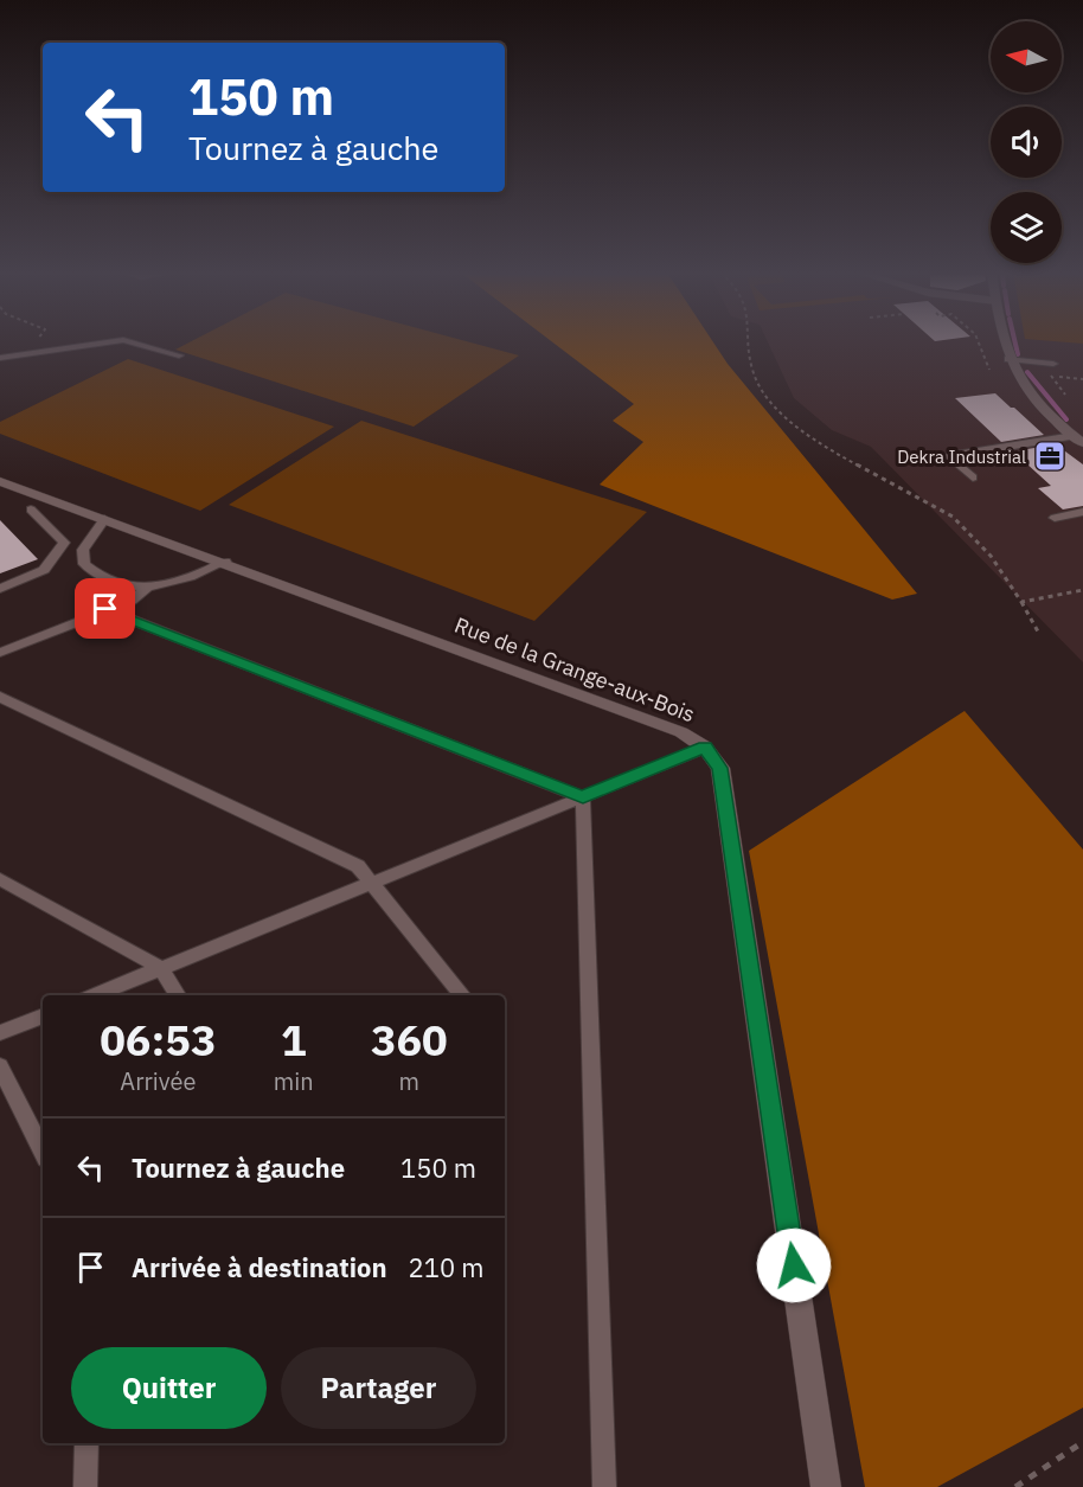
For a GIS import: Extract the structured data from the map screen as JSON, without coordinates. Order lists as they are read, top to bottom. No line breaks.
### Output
{"streets":{"street":["Rue de la Grange-aux-Bois"]},"places":{"office":["Dekra Industrial"]},"north":"left","page":{"turn":["150 m","Tournez à gauche"],"eta":["06:53","Arrivée","1","min","360","m"],"list":[{"name":"Tournez à gauche","value":"150 m"},{"name":"Arrivée à destination","value":"210 m"}],"buttons":["Quitter","Partager"]}}
